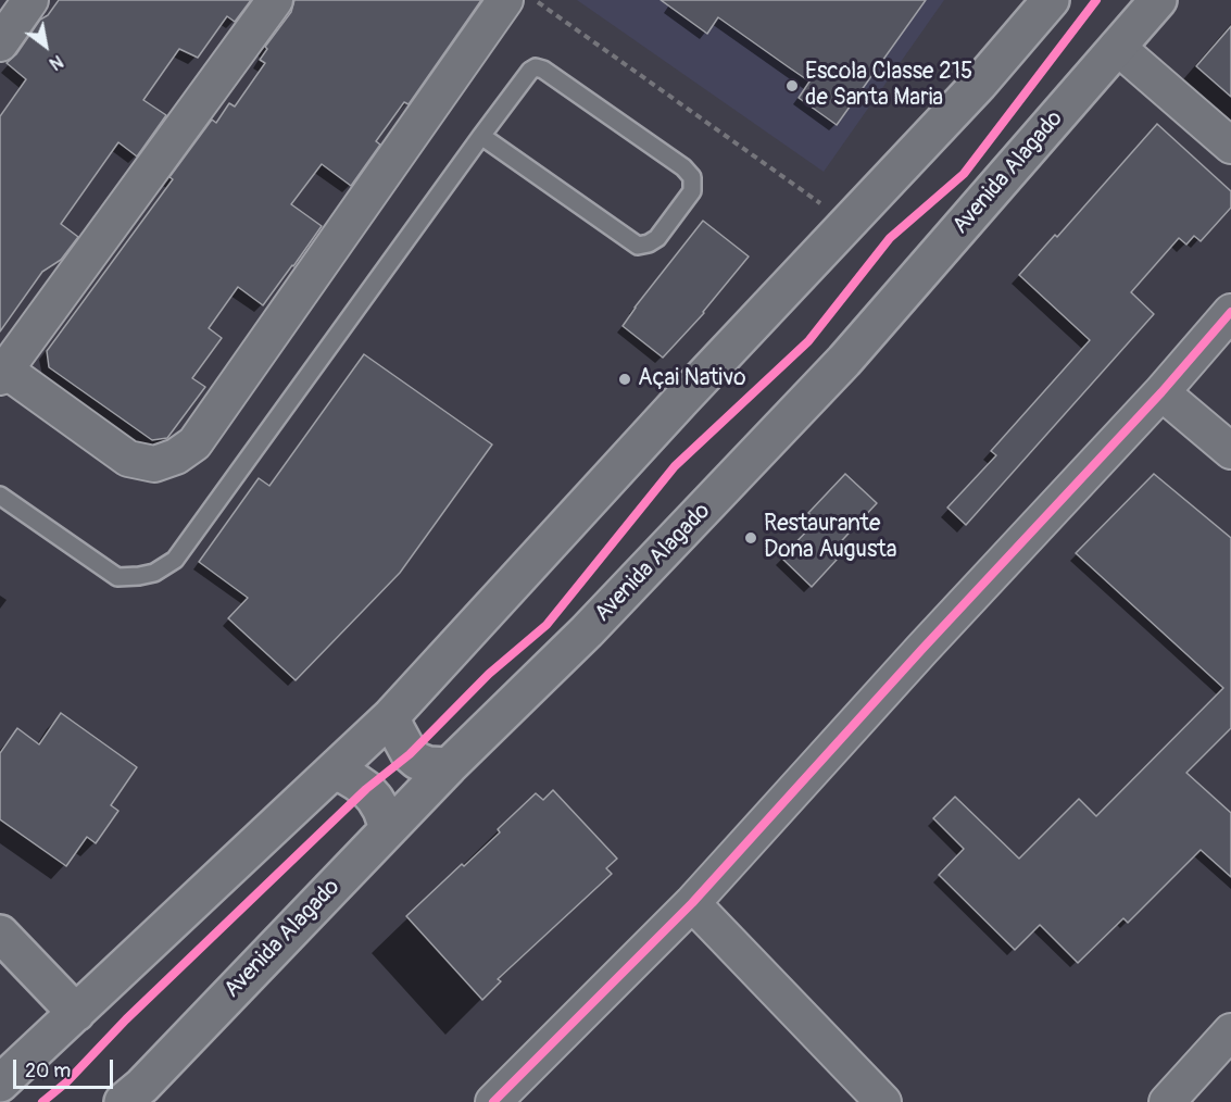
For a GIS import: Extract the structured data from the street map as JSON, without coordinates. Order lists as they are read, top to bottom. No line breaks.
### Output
{"streets":{"main road":["Avenida Alagado"]},"places":["Escola Classe 215 de Santa Maria","Açai Nativo","Restaurante Dona Augusta"],"scale_bar":"20 m","north":"bottom right"}
